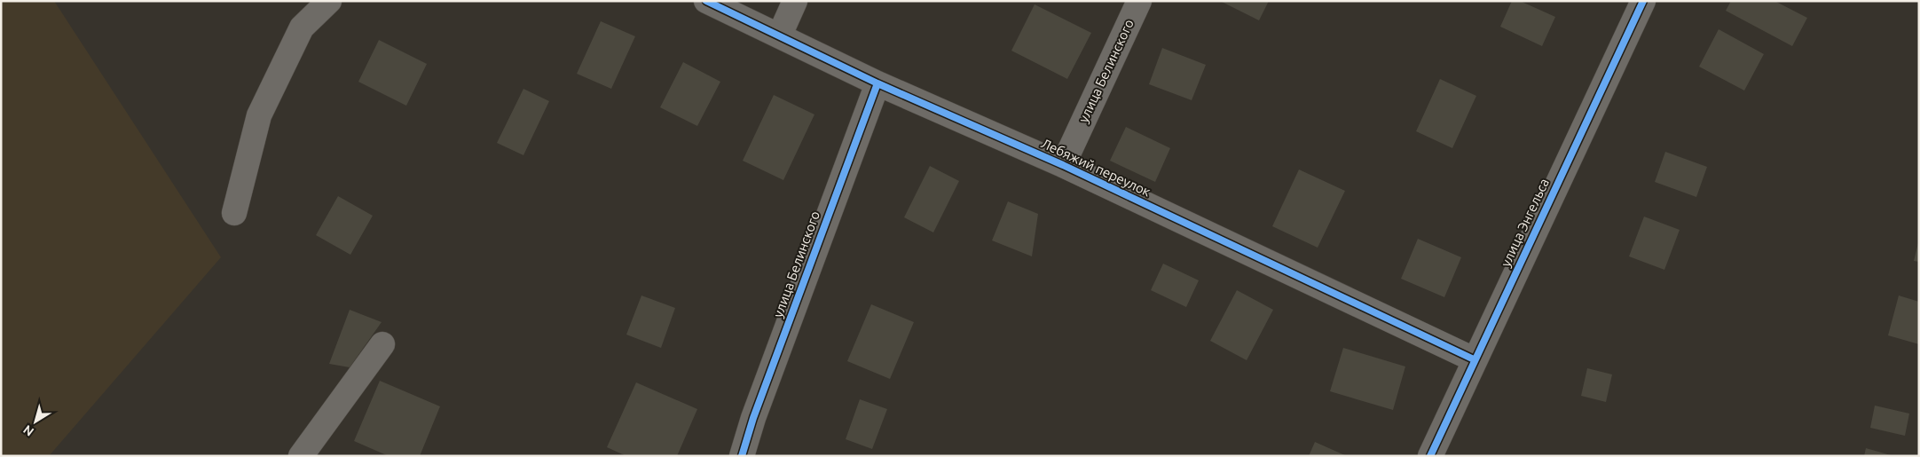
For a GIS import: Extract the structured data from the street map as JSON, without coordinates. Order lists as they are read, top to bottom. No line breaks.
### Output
{"streets":{"street":["улица Белинского","Лебяжий переулок","улица Энгельса"]},"crossings":[["улица Белинского","Лебяжий переулок"],["Лебяжий переулок","улица Энгельса"]],"north":"bottom left"}
